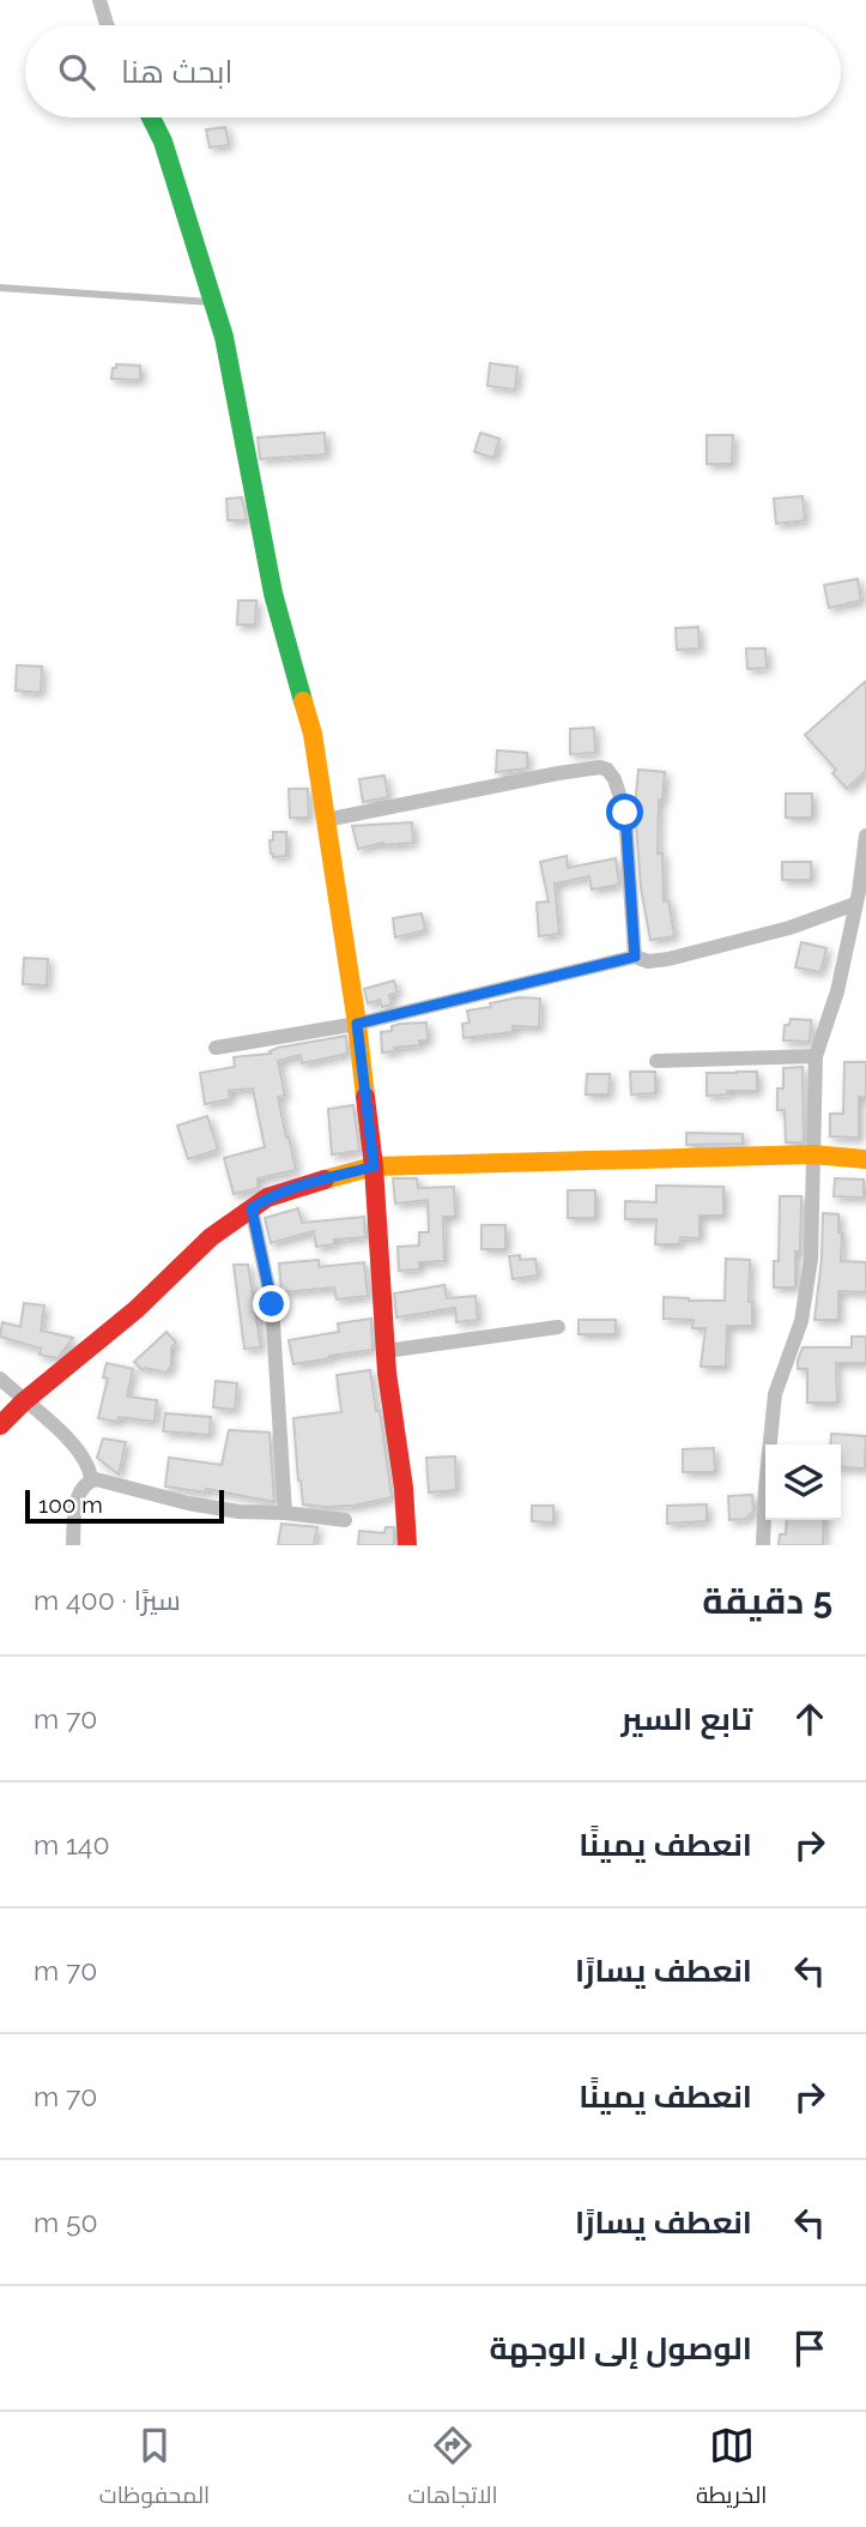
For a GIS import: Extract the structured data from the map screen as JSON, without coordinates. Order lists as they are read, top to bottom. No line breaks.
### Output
{"scale_bar":"100 m","page":{"search":"ابحث هنا","scale":"100 m","heading":["5 دقيقة","سيرًا · 400 m"],"list":[["تابع السير","70 m"],["انعطف يمينًا","140 m"],["انعطف يسارًا","70 m"],["انعطف يمينًا","70 m"],["انعطف يسارًا","50 m"],"الوصول إلى الوجهة"],"nav":["الخريطة","الاتجاهات","المحفوظات"]}}
